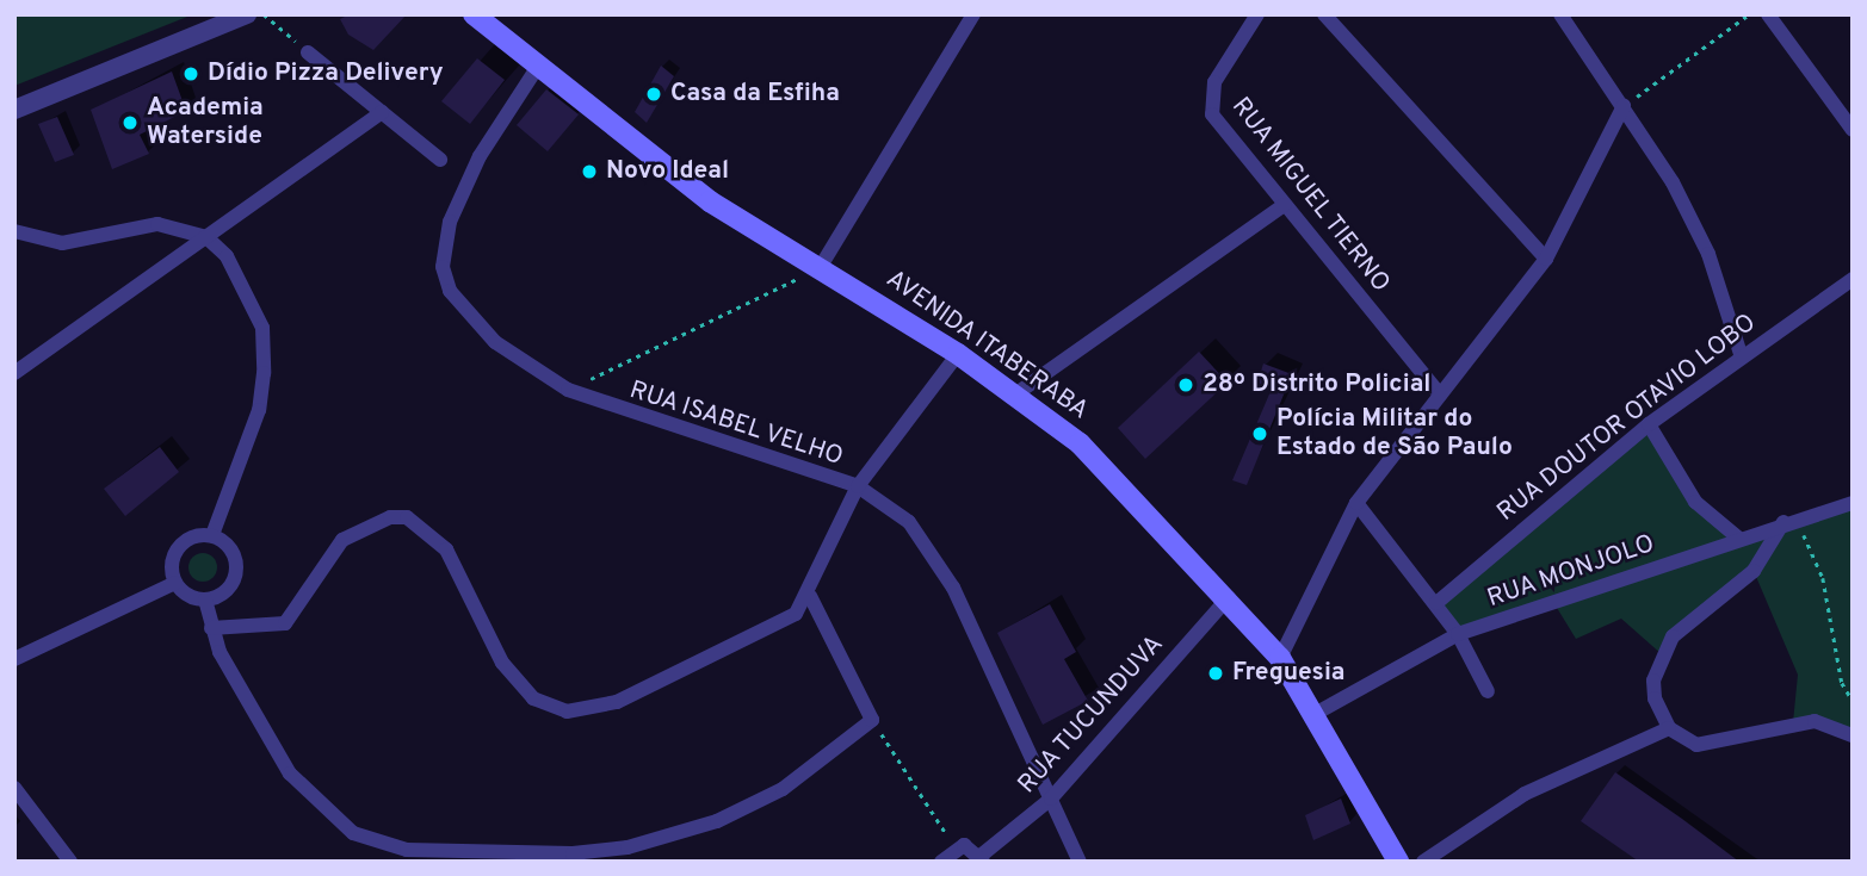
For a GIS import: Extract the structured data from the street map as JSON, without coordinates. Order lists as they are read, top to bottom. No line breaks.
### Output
{"streets":{"main road":["AVENIDA ITABERABA"],"street":["RUA MIGUEL TIERNO","RUA DOUTOR OTAVIO LOBO","RUA ISABEL VELHO","RUA MONJOLO","RUA TUCUNDUVA"]},"crossings":[["AVENIDA ITABERABA","RUA ISABEL VELHO"],["AVENIDA ITABERABA","RUA MONJOLO"],["AVENIDA ITABERABA","RUA TUCUNDUVA"],["RUA ISABEL VELHO","RUA TUCUNDUVA"]],"places":["Dídio Pizza Delivery","Casa da Esfiha","Academia Waterside","Novo Ideal","28º Distrito Policial","Polícia Militar do Estado de São Paulo","Freguesia"]}
